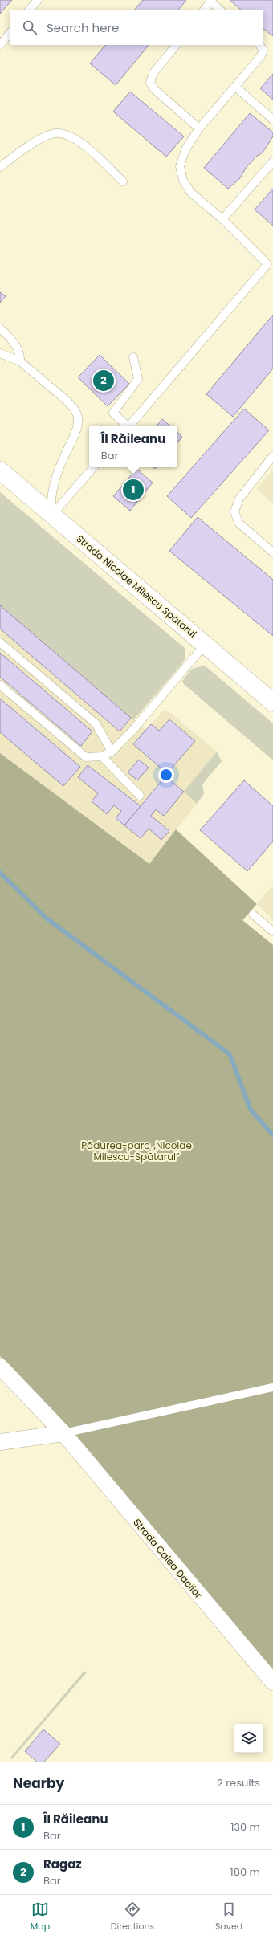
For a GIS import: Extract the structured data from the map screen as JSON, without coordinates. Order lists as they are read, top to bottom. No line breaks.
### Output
{"streets":{"main road":["Strada Nicolae Milescu Spătarul"],"street":["Strada Calea Dacilor"]},"parks":["Pădurea-parc „Nicolae Milescu-Spătarul”"],"page":{"search":"Search here","pins":["2","1"],"popup":["ÎI Răileanu","Bar"],"heading":["Nearby","2 results"],"list":[{"mark":"1","name":"ÎI Răileanu","note":"Bar","value":"130 m"},{"mark":"2","name":"Ragaz","note":"Bar","value":"180 m"}],"nav":["Map","Directions","Saved"]}}
